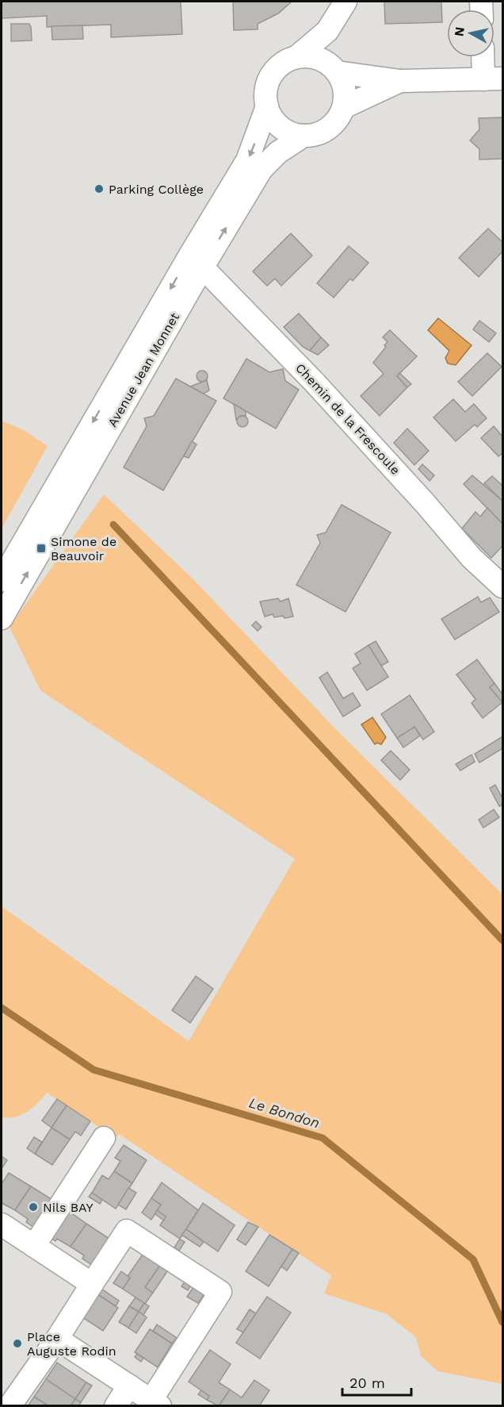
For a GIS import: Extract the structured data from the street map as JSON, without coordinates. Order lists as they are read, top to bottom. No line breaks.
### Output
{"streets":{"street":["Avenue Jean Monnet","Chemin de la Frescoule"]},"crossings":[["Avenue Jean Monnet","Chemin de la Frescoule"]],"water":["Le Bondon"],"places":{"other":["Parking Collège","Nils BAY","Place Auguste Rodin"],"transit":["Simone de Beauvoir"]},"scale_bar":"20 m","north":"left"}
